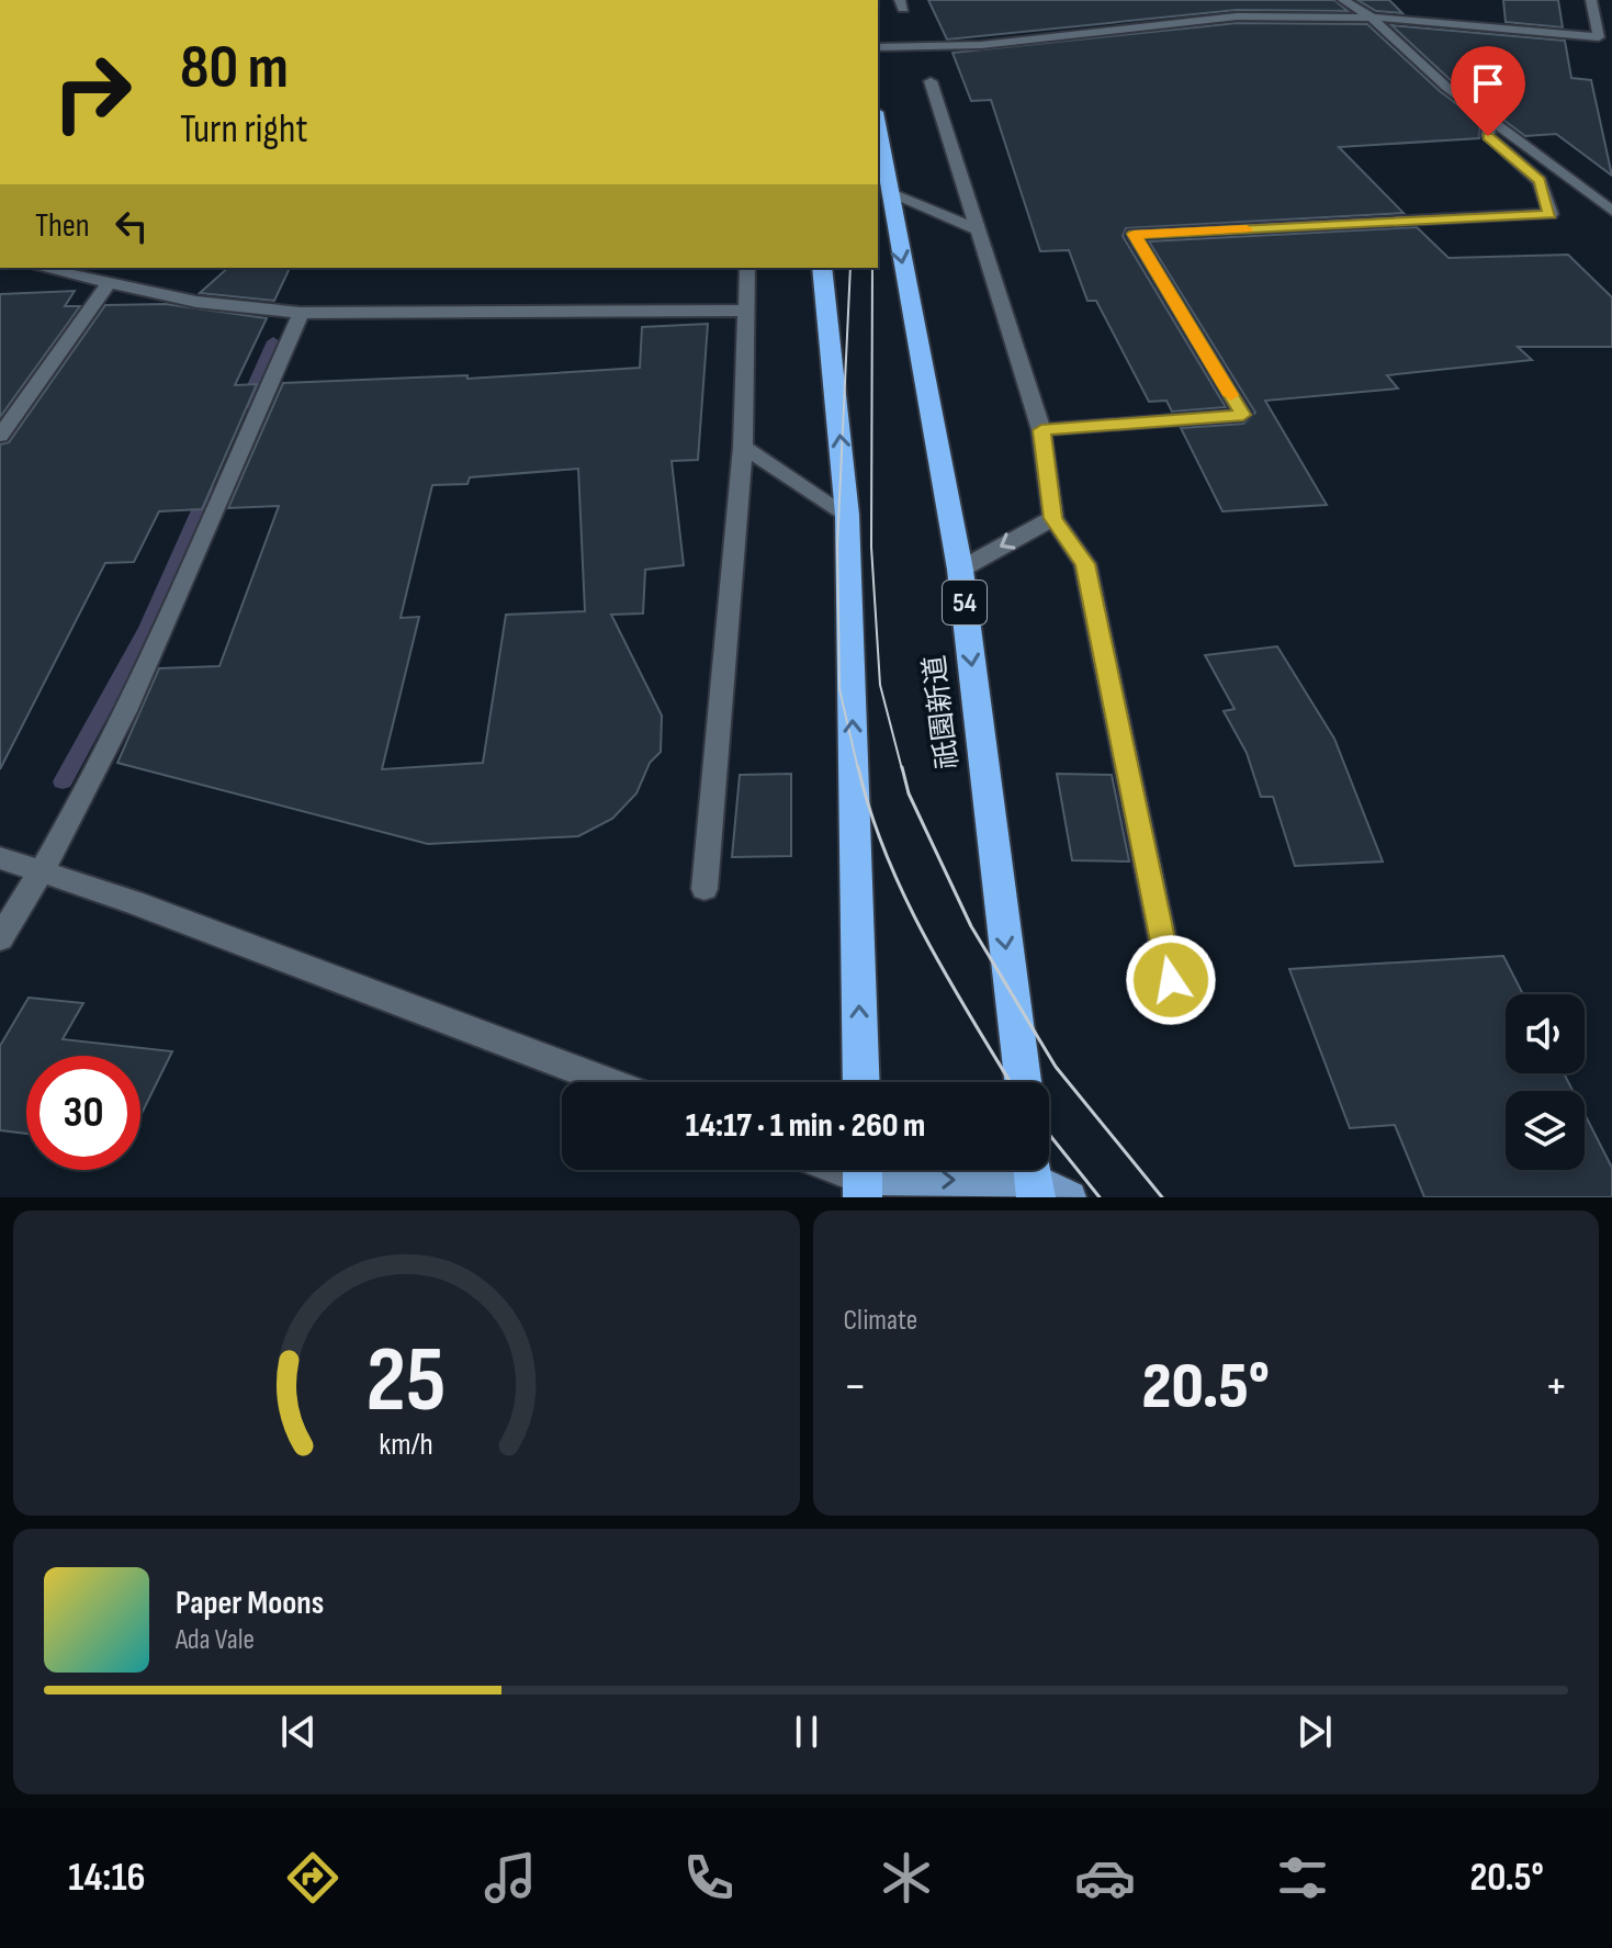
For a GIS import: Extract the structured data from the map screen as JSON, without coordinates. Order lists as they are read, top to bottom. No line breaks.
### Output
{"streets":{"highway":["54","祇園新道"]},"page":{"turn":["80 m","Turn right"],"then":"Then","limit":"30","trip":"14:17 · 1 min · 260 m","tile":"Climate","heat":["−","20.5°","+"],"song":["Paper Moons","Ada Vale"],"tabs":["14:16","20.5°"],"gauge":["25","km/h"]}}
